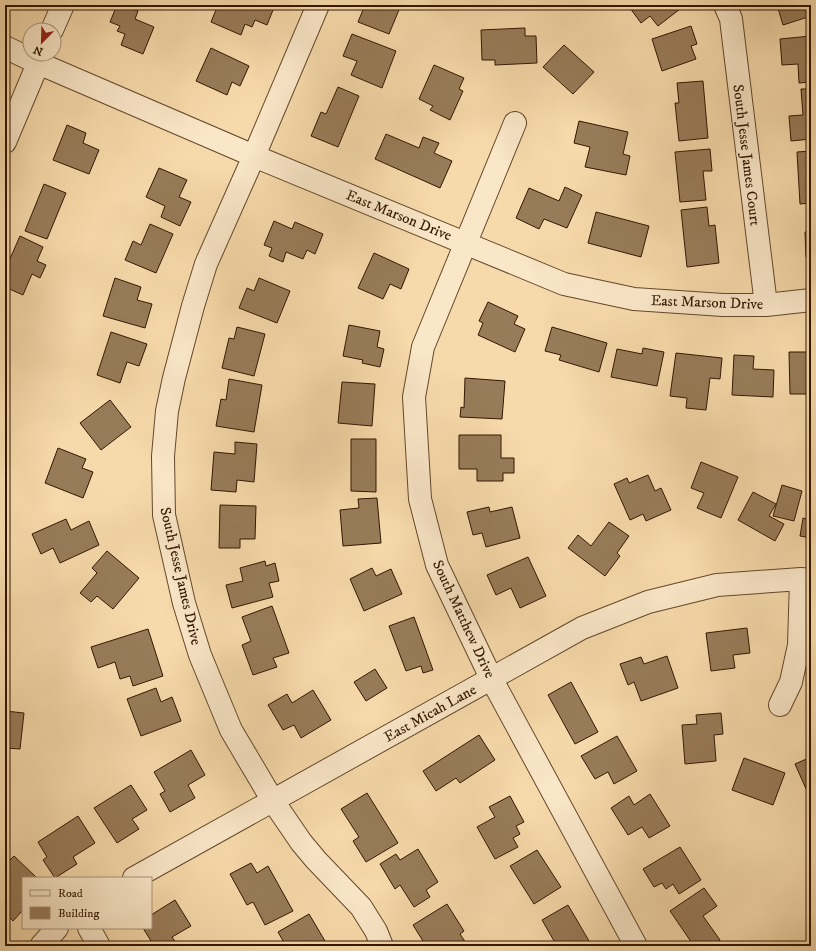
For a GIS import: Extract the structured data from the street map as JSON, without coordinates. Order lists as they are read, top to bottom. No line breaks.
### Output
{"streets":{"street":["South Jesse James Court","East Marson Drive","South Jesse James Drive","South Matthew Drive","East Micah Lane"]},"crossings":[["South Jesse James Court","East Marson Drive"],["East Marson Drive","South Jesse James Drive"],["East Marson Drive","South Matthew Drive"],["South Jesse James Drive","East Micah Lane"],["South Matthew Drive","East Micah Lane"]],"legend":["Road","Building"],"north":"bottom left"}
